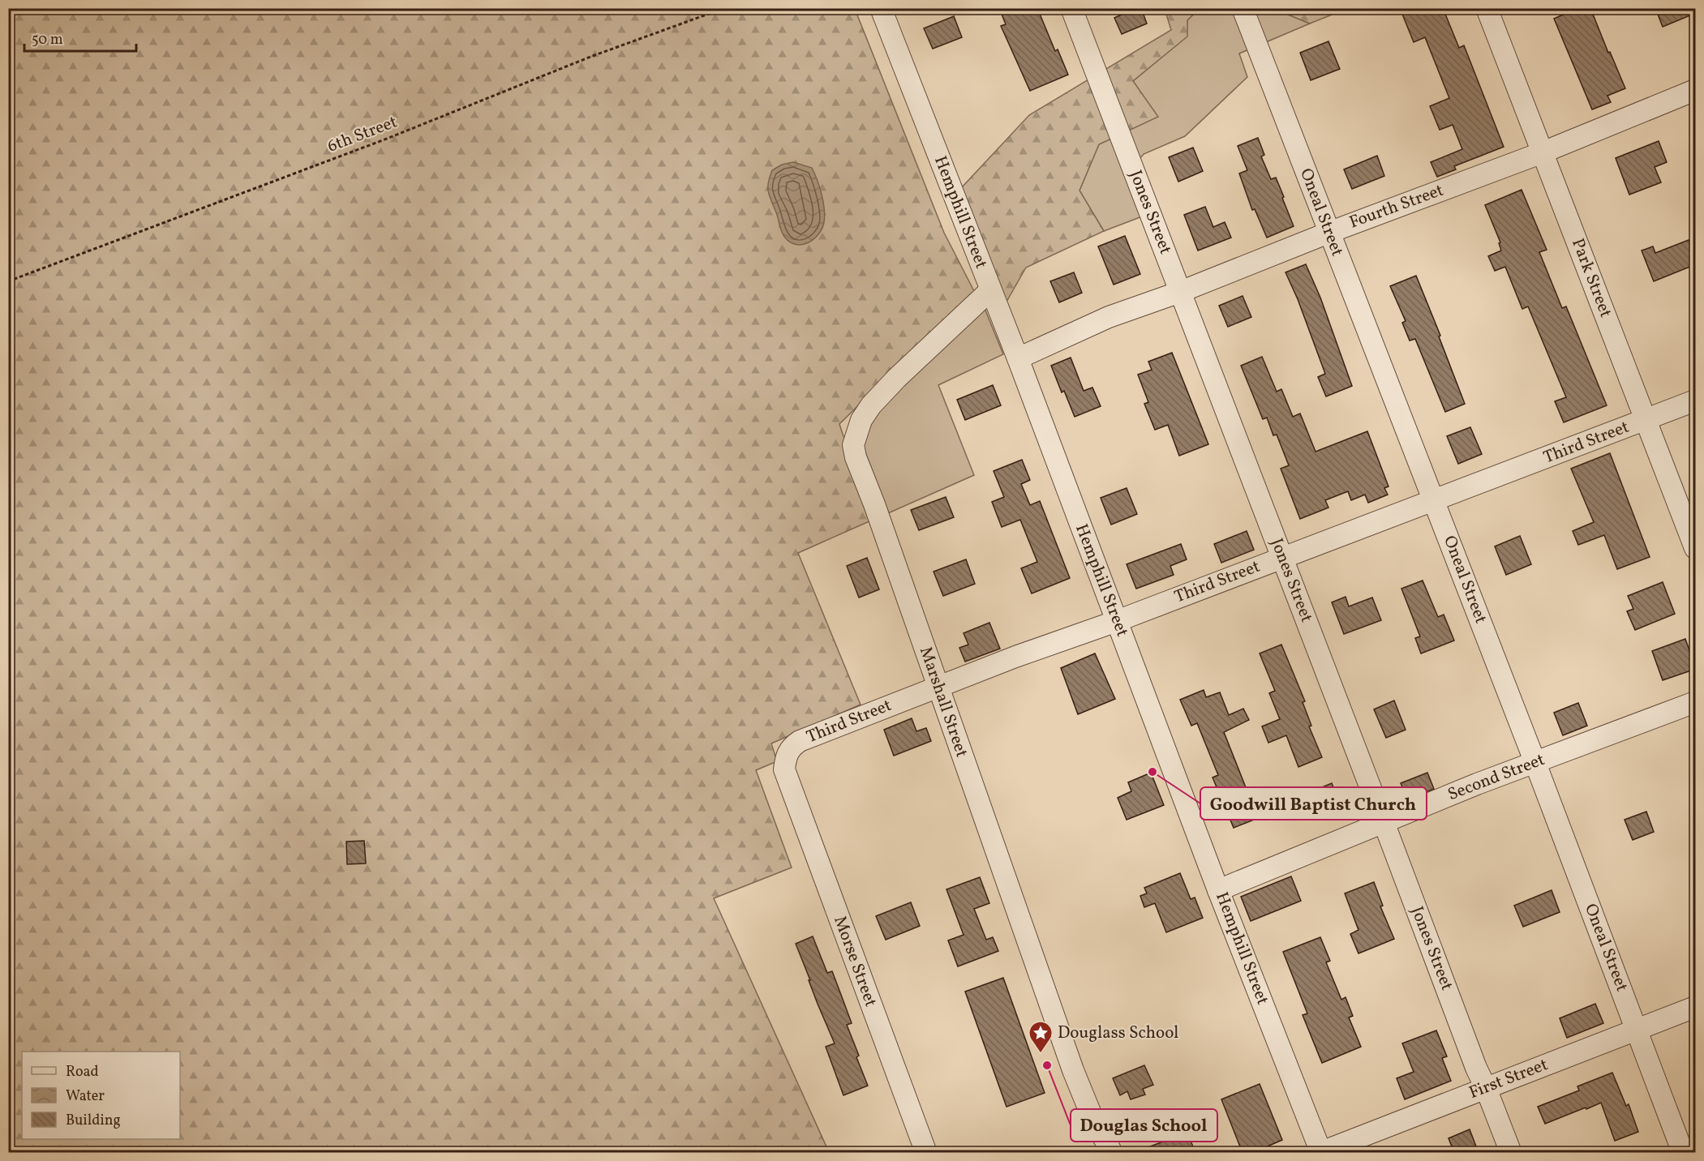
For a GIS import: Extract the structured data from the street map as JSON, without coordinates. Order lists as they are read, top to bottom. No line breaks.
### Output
{"streets":{"street":["Fourth Street","Hemphill Street","Jones Street","Oneal Street","Park Street","Third Street","Marshall Street","Second Street","Morse Street","First Street"],"path":["6th Street"]},"crossings":[["Fourth Street","Hemphill Street"],["Fourth Street","Jones Street"],["Fourth Street","Oneal Street"],["Fourth Street","Park Street"],["Hemphill Street","Third Street"],["Hemphill Street","Marshall Street"],["Hemphill Street","Second Street"],["Hemphill Street","First Street"],["Jones Street","Third Street"],["Jones Street","Second Street"],["Jones Street","First Street"],["Oneal Street","Third Street"],["Oneal Street","Second Street"],["Oneal Street","First Street"],["Park Street","Third Street"],["Third Street","Marshall Street"],["Third Street","Morse Street"]],"places":{"other":["Goodwill Baptist Church","Douglas School"],"place":["Douglass School"]},"legend":["Road","Water","Building"],"scale_bar":"50 m"}
